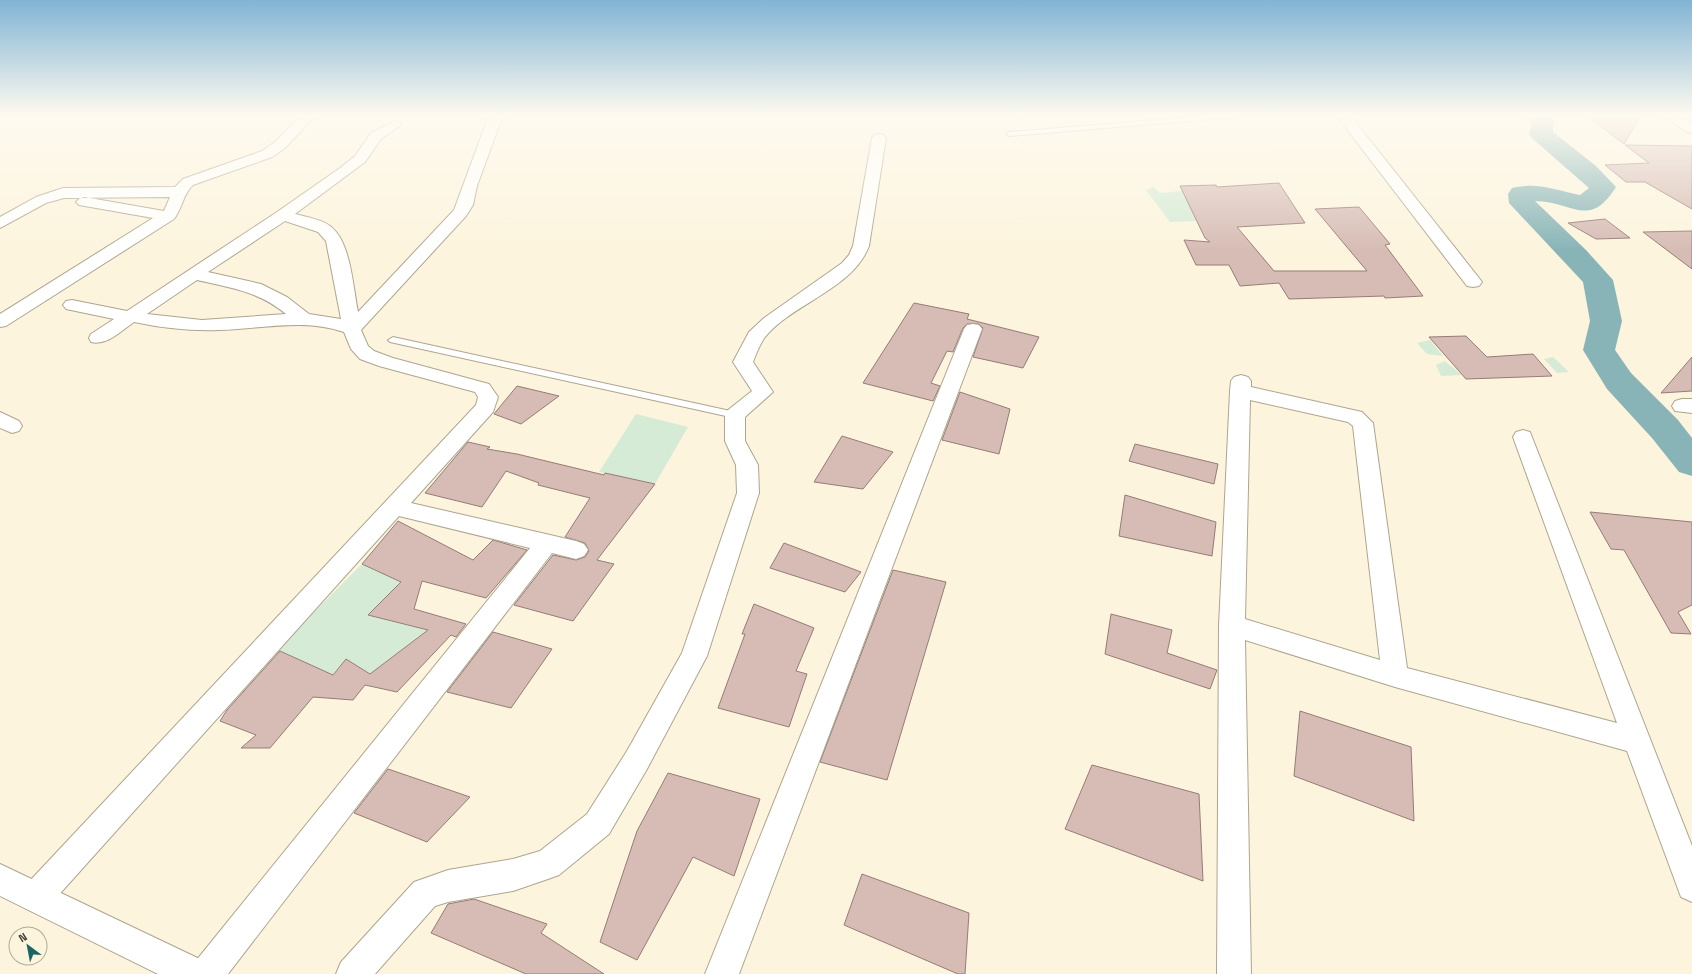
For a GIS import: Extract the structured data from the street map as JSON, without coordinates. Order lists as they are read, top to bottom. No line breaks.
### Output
{"north":"top left"}
